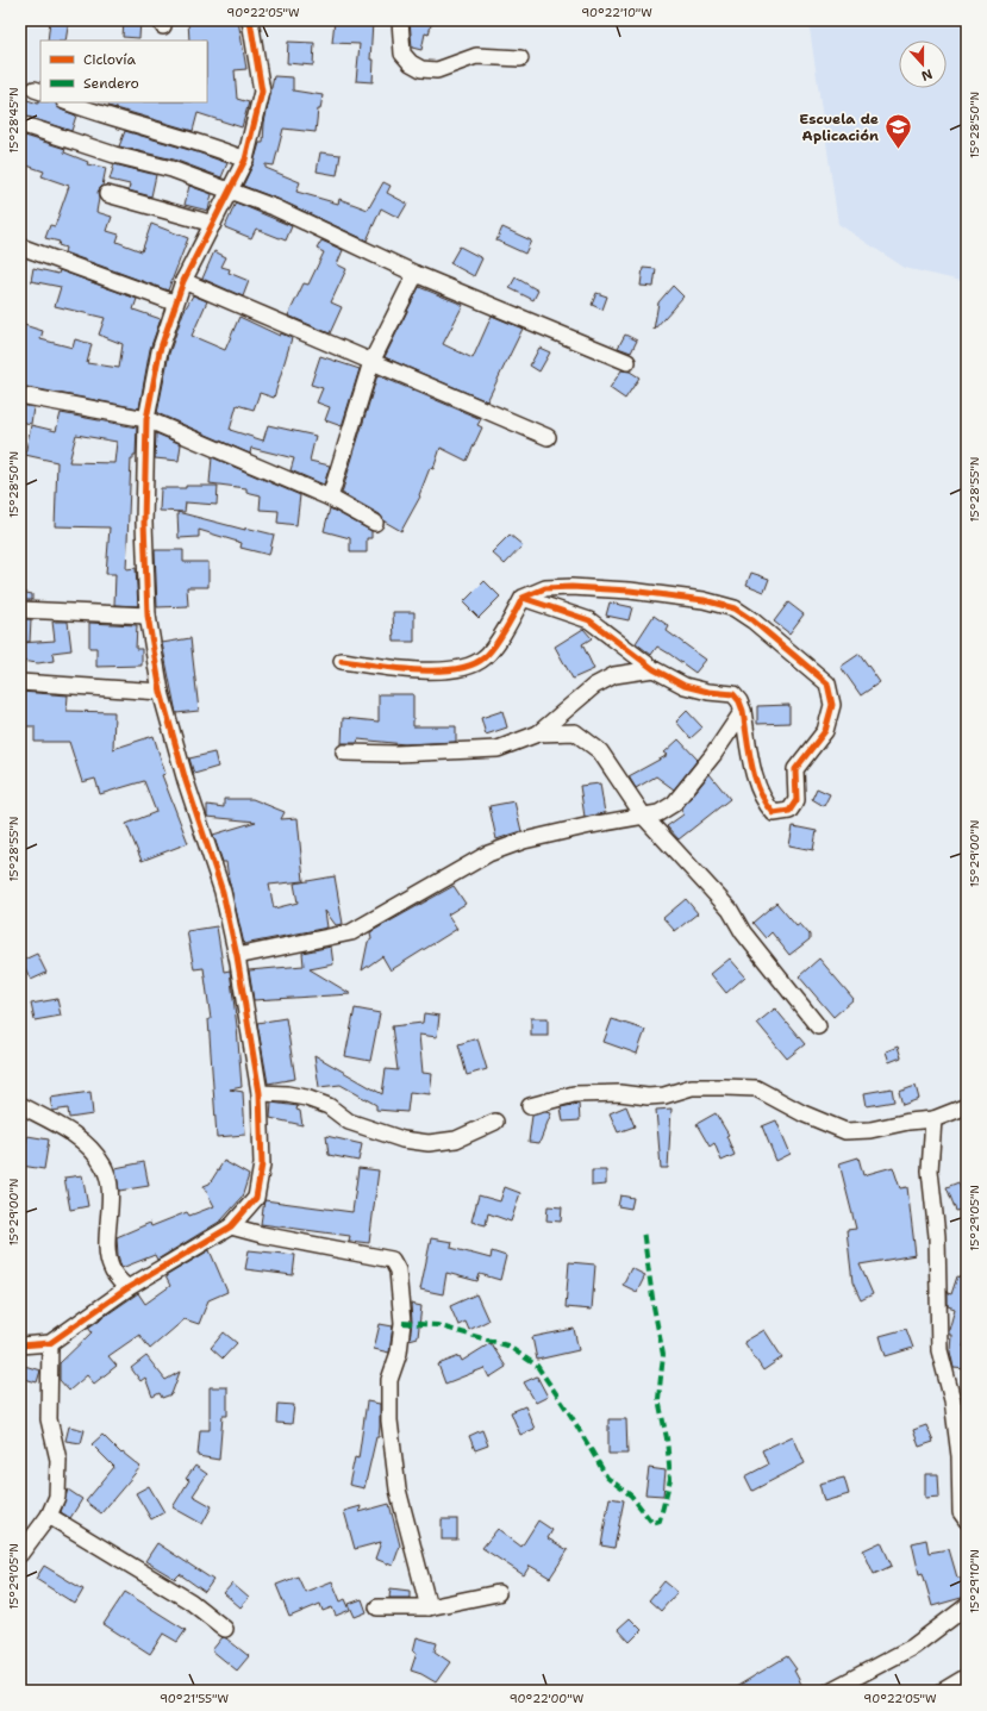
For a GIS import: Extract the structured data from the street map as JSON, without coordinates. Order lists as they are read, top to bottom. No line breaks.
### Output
{"places":{"school or university":["Escuela de Aplicación"]},"legend":["Ciclovía","Sendero"],"north":"bottom","coordinates":["90°22'05\"W","90°22'10\"W","15°28'45\"N","15°28'50\"N","15°28'55\"N","15°29'00\"N","15°29'05\"N","15°29'10\"N","90°21'55\"W","90°22'00\"W"]}
